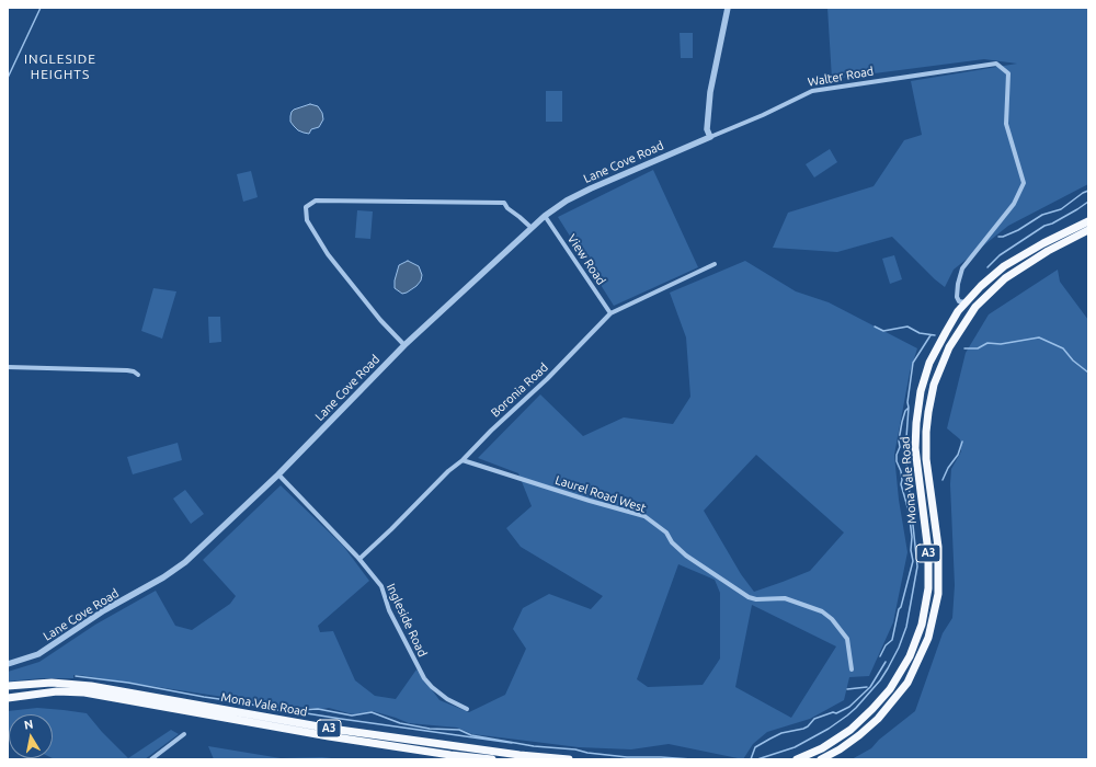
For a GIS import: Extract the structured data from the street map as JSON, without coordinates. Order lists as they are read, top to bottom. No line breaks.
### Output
{"streets":{"highway":["Mona Vale Road","A3"],"street":["Walter Road","Lane Cove Road","View Road","Boronia Road","Laurel Road West","Ingleside Road"]},"crossings":[["Walter Road","Lane Cove Road"],["Walter Road","Mona Vale Road"],["Lane Cove Road","View Road"],["Lane Cove Road","Ingleside Road"],["View Road","Boronia Road"],["Boronia Road","Laurel Road West"],["Boronia Road","Ingleside Road"]],"districts":["INGLESIDE HEIGHTS"],"north":"top"}
